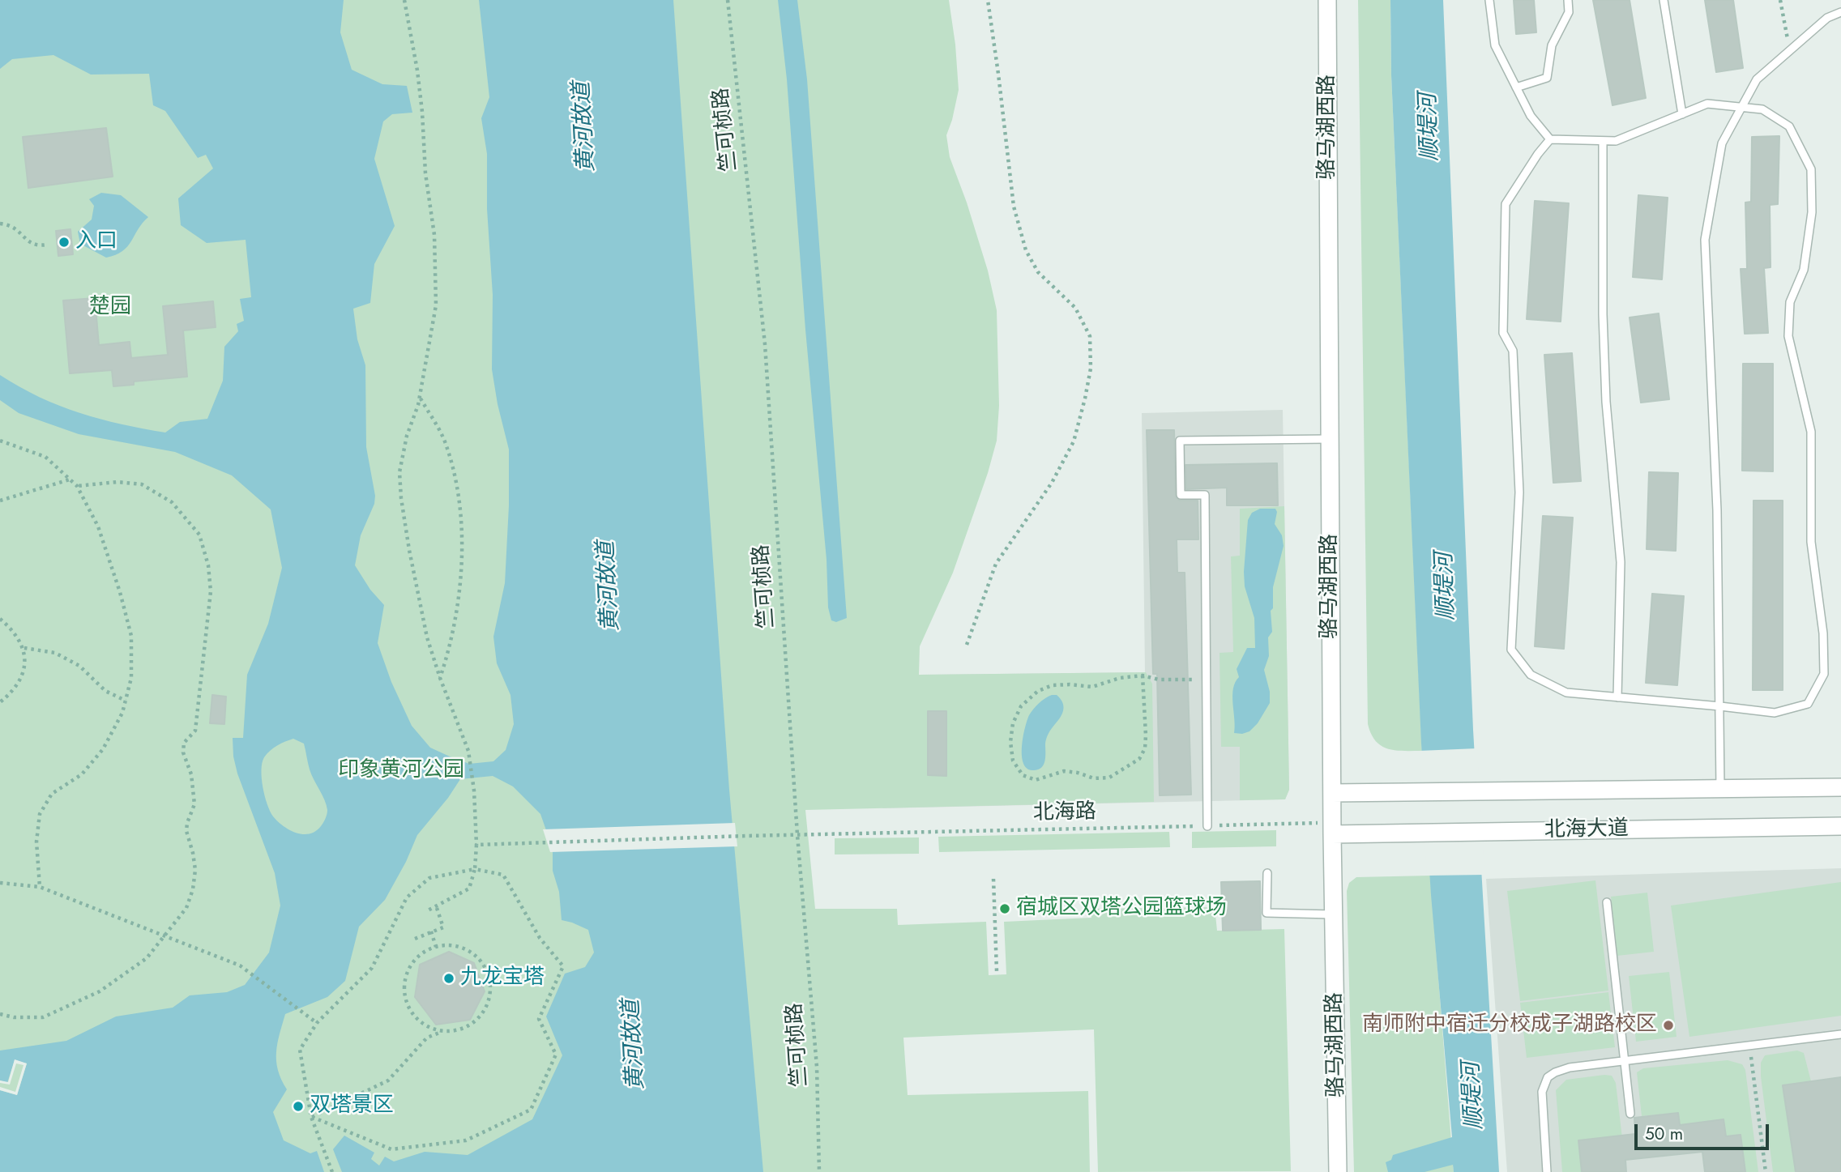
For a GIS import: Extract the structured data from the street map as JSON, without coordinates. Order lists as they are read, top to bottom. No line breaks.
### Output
{"streets":{"street":["骆马湖西路","北海大道"],"path":["竺可桢路","北海路"]},"crossings":[["骆马湖西路","北海路"],["骆马湖西路","北海大道"],["竺可桢路","北海路"],["北海路","北海大道"]],"water":["黄河故道","顺堤河"],"parks":["楚园","印象黄河公园"],"places":["入口","宿城区双塔公园篮球场","九龙宝塔","南师附中宿迁分校成子湖路校区","双塔景区"],"scale_bar":"50 m"}
